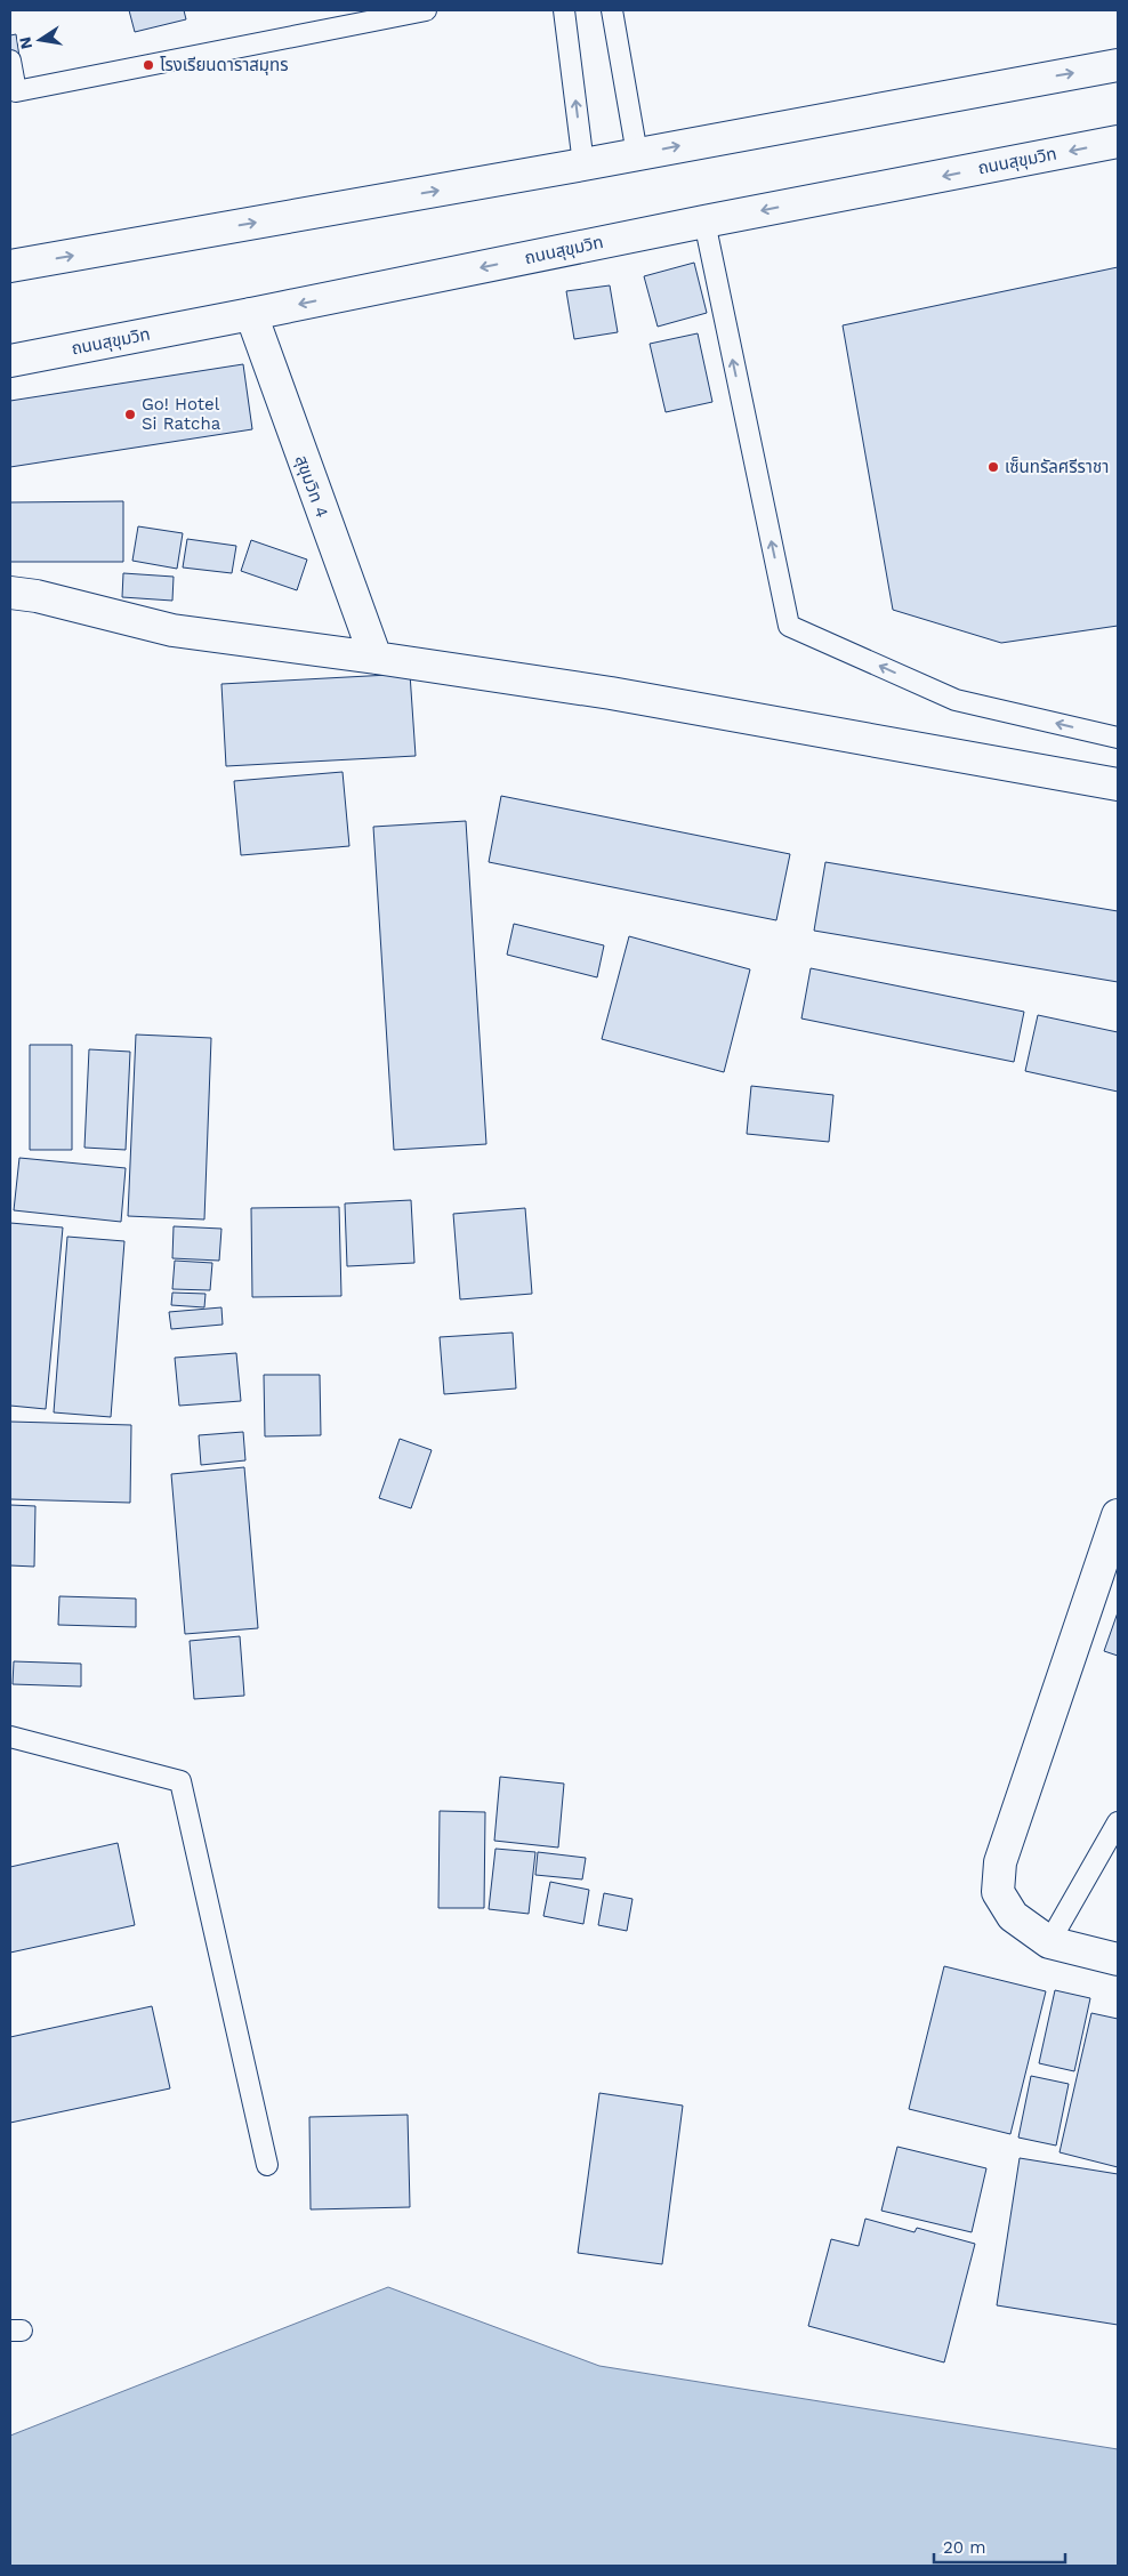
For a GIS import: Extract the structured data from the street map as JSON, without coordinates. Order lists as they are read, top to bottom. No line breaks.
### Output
{"streets":{"main road":["ถนนสุขุมวิท","สุขุมวิท 4"]},"crossings":[["ถนนสุขุมวิท","สุขุมวิท 4"]],"places":["โรงเรียนดาราสมุทร","Go! Hotel Si Ratcha","เซ็นทรัลศรีราชา"],"scale_bar":"20 m","north":"left"}
